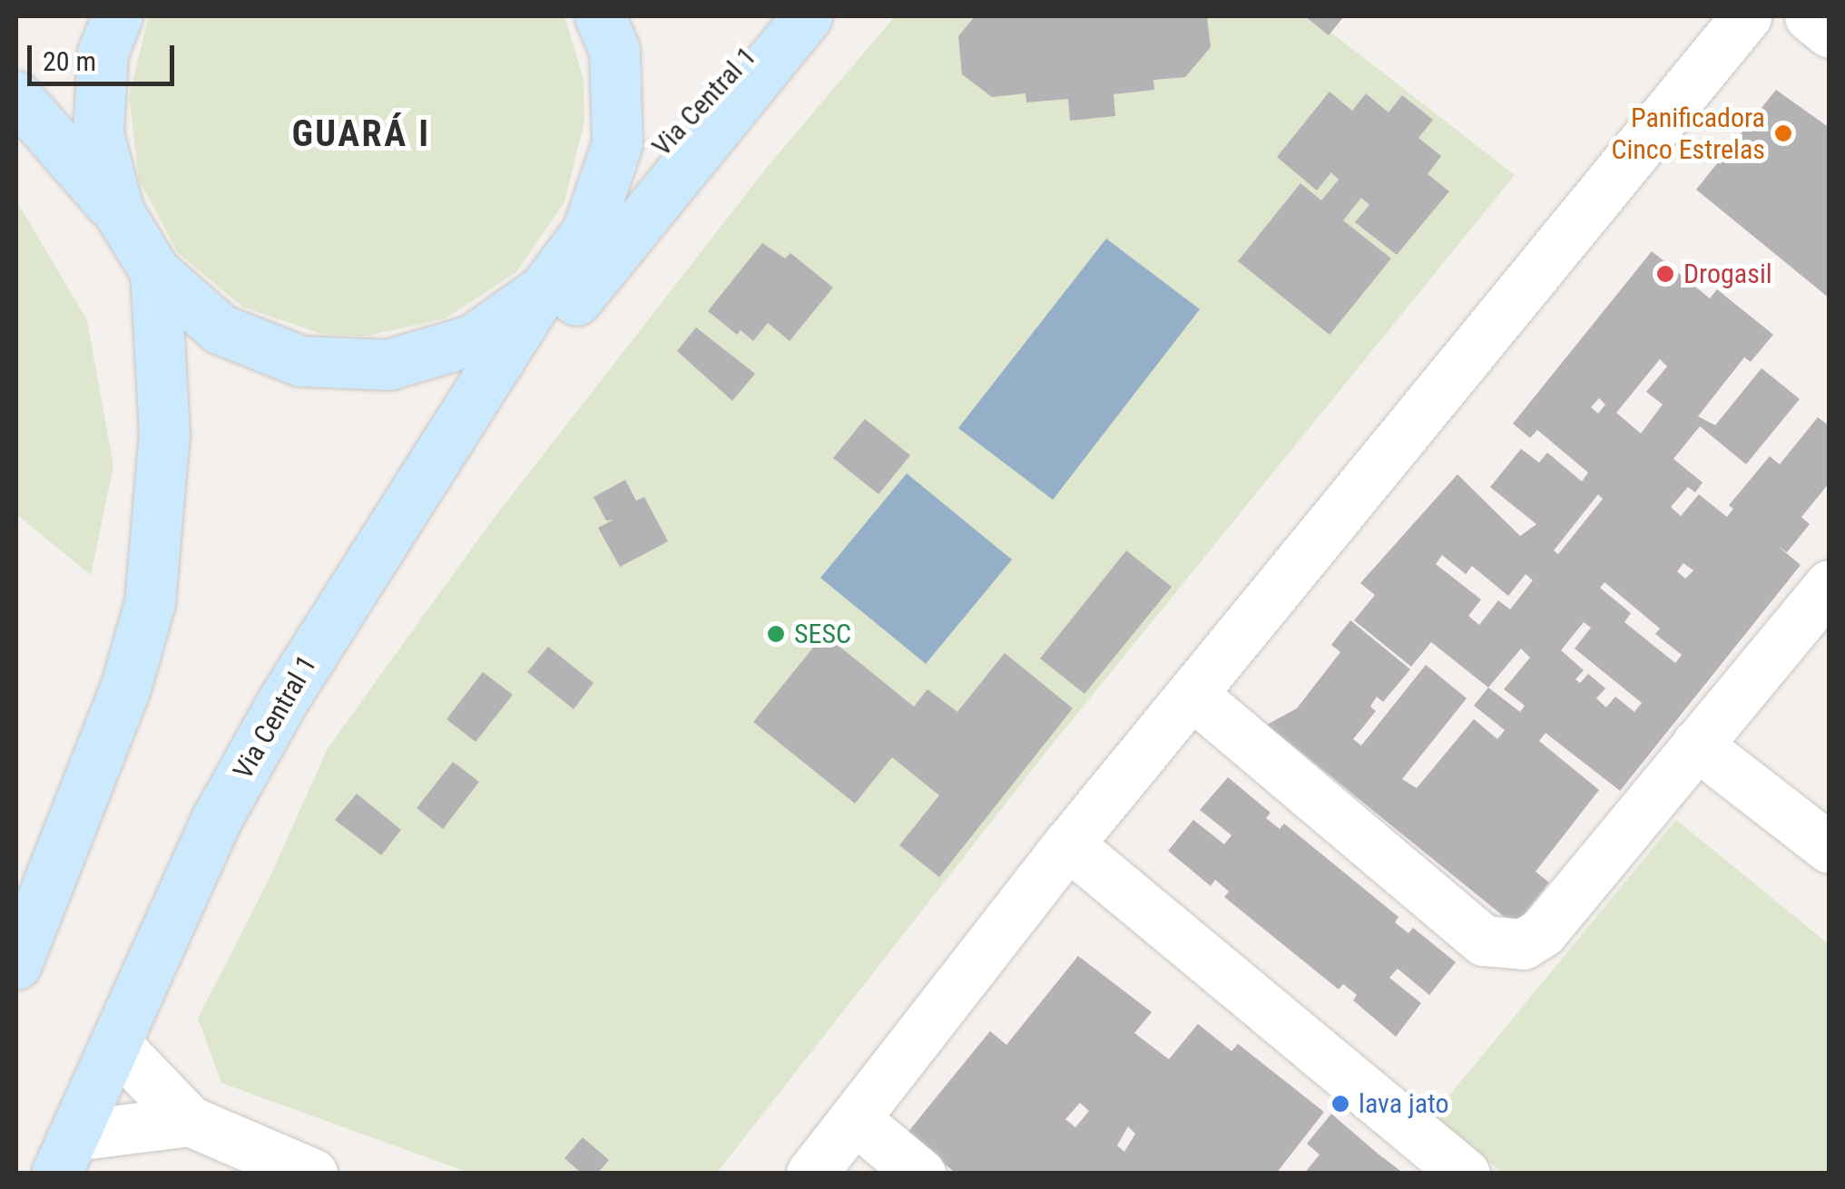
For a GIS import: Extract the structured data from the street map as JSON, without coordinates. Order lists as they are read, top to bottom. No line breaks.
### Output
{"streets":{"main road":["Via Central 1"]},"districts":["GUARÁ I"],"places":["Panificadora Cinco Estrelas","Drogasil","SESC","lava jato"],"scale_bar":"20 m"}
